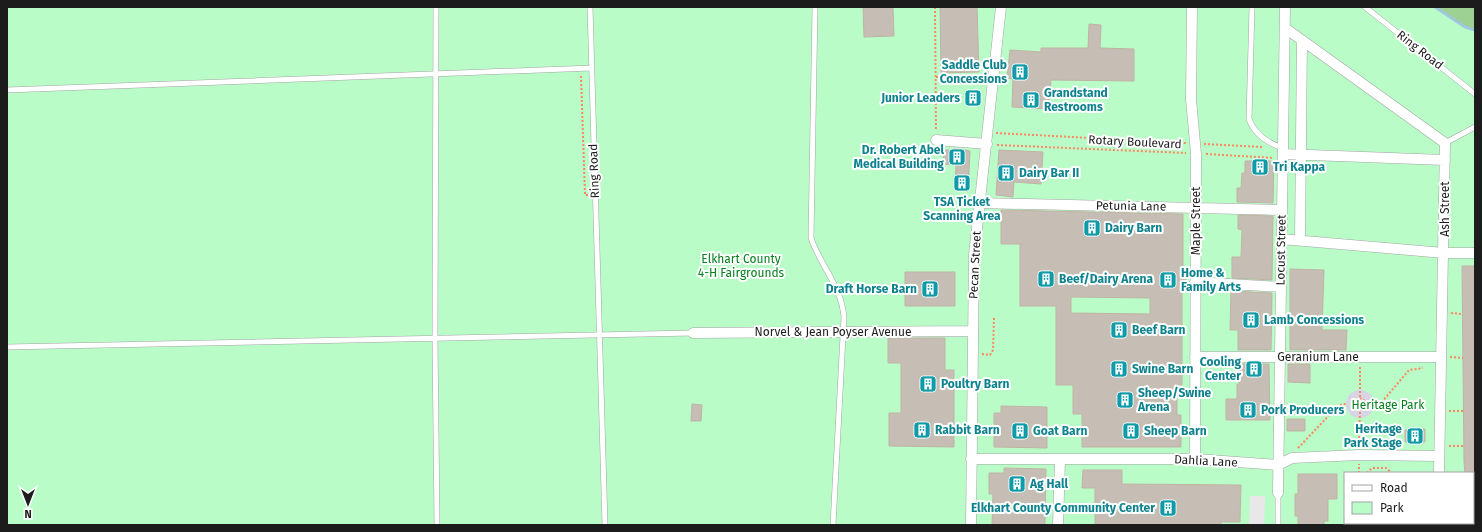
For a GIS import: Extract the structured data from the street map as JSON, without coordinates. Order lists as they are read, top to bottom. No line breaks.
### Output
{"streets":{"street":["Petunia Lane","Ash Street","Maple Street","Locust Street","Pecan Street","Norvel & Jean Poyser Avenue","Geranium Lane","Dahlia Lane"],"lane":["Ring Road"],"path":["Rotary Boulevard"]},"crossings":[["Rotary Boulevard","Maple Street"],["Rotary Boulevard","Locust Street"],["Rotary Boulevard","Pecan Street"],["Petunia Lane","Maple Street"],["Petunia Lane","Locust Street"],["Petunia Lane","Pecan Street"],["Ash Street","Geranium Lane"],["Maple Street","Geranium Lane"],["Maple Street","Dahlia Lane"],["Locust Street","Geranium Lane"],["Locust Street","Dahlia Lane"],["Pecan Street","Norvel & Jean Poyser Avenue"],["Pecan Street","Dahlia Lane"]],"parks":["Elkhart County 4-H Fairgrounds","Heritage Park"],"places":{"building":["Saddle Club Concessions","Junior Leaders","Grandstand Restrooms","Dr. Robert Abel Medical Building","Tri Kappa","Dairy Bar II","TSA Ticket Scanning Area","Dairy Barn","Beef/Dairy Arena","Home & Family Arts","Draft Horse Barn","Lamb Concessions","Beef Barn","Swine Barn","Cooling Center","Poultry Barn","Sheep/Swine Arena","Pork Producers","Rabbit Barn","Goat Barn","Sheep Barn","Heritage Park Stage","Ag Hall","Elkhart County Community Center"]},"legend":["Road","Park"],"north":"bottom"}
